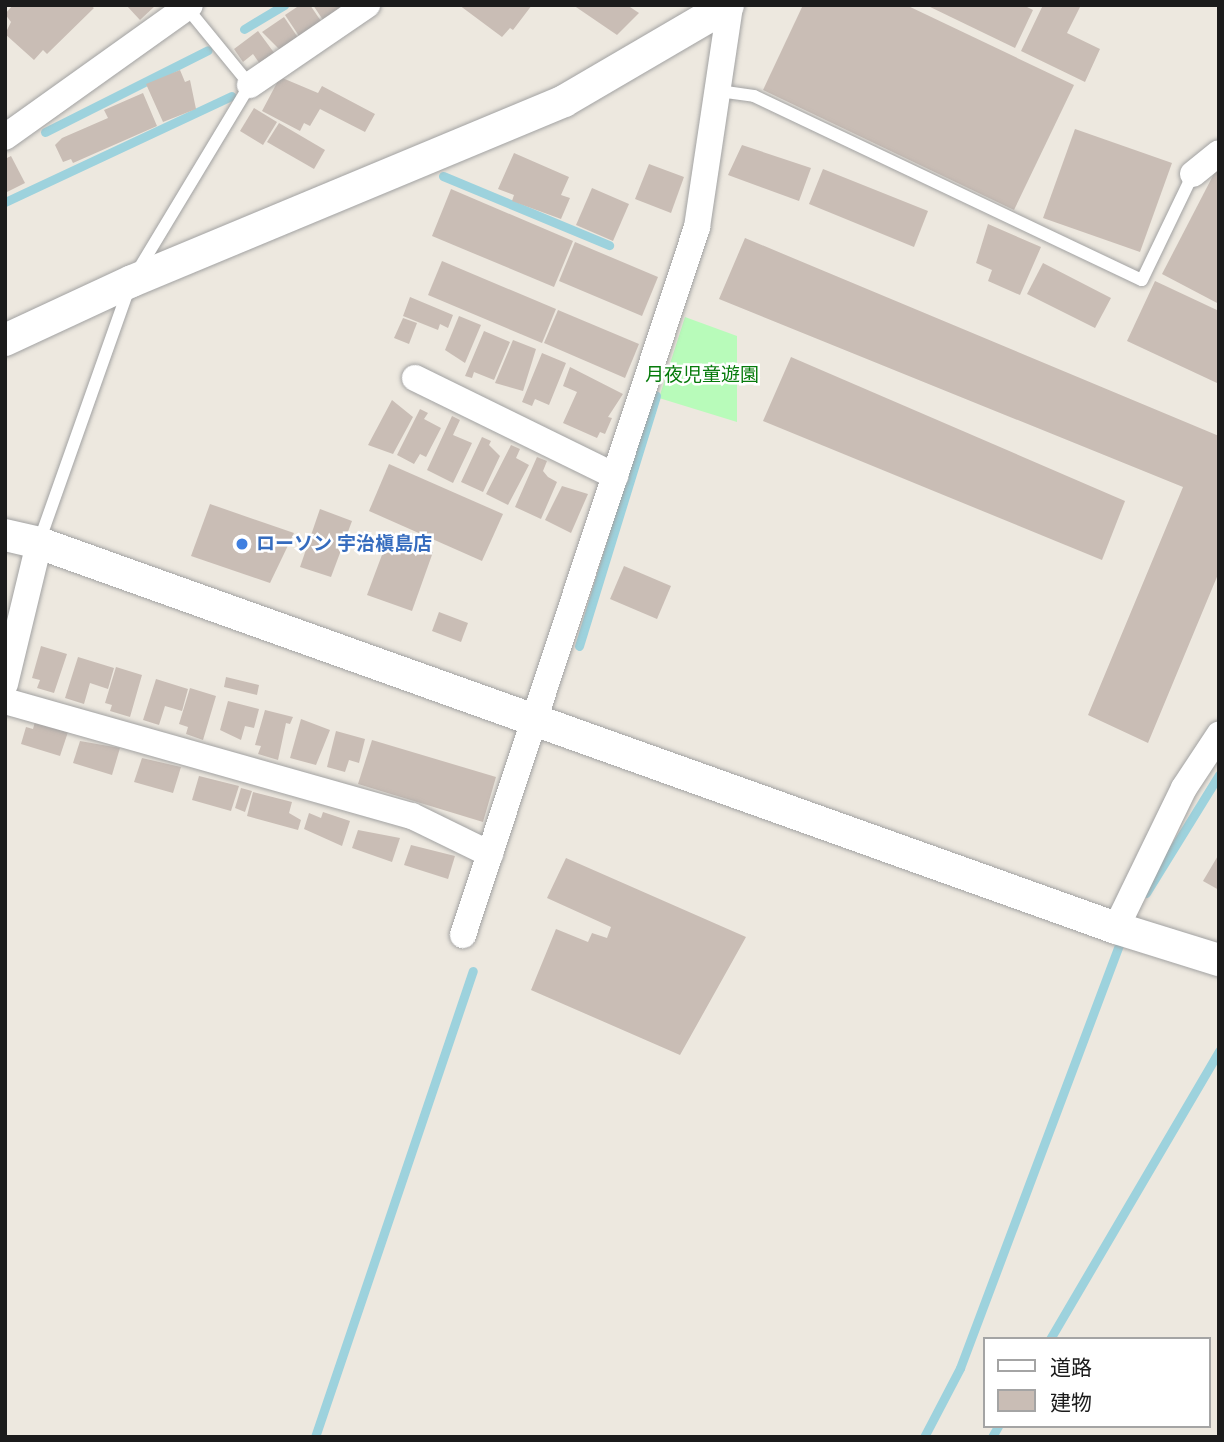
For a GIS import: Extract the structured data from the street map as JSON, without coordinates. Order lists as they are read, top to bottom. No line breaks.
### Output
{"parks":["月夜児童遊園"],"places":["ローソン 宇治槇島店"],"legend":["道路","建物"]}
